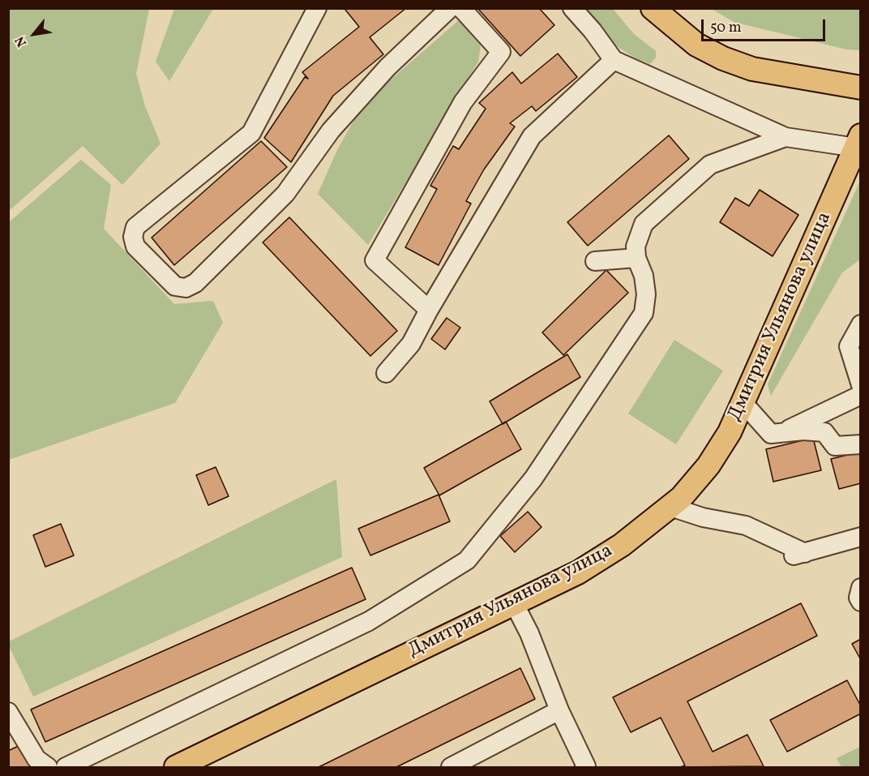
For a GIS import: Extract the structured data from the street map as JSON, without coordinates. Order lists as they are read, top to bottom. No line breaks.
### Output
{"streets":{"main road":["Дмитрия Ульянова улица"]},"scale_bar":"50 m","north":"bottom left"}
